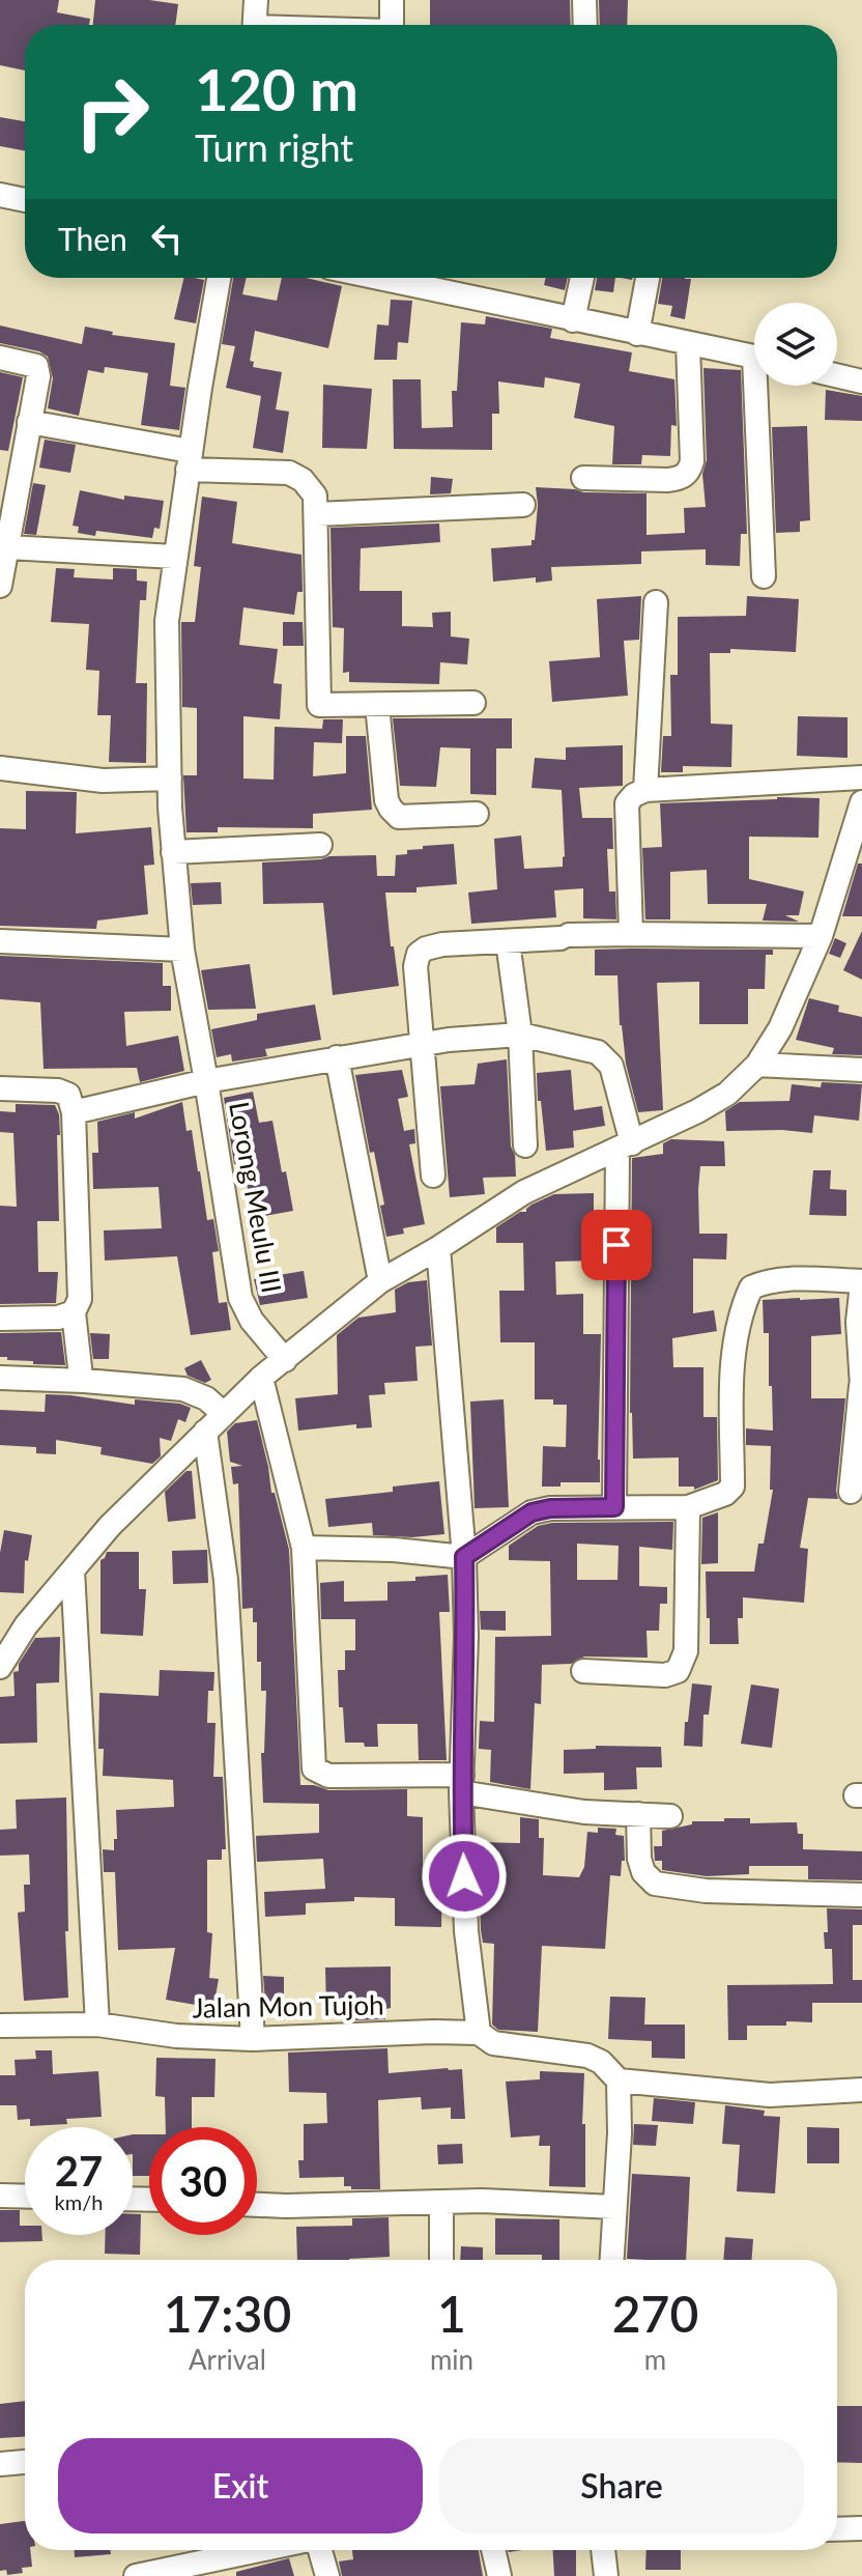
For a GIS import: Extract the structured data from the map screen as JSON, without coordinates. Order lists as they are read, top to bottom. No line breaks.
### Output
{"streets":{"street":["Lorong Meulu III","Jalan Mon Tujoh"]},"page":{"turn":["120 m","Turn right"],"then":"Then","speed":"27 km/h","limit":"30","eta":["17:30","Arrival","1","min","270","m"],"buttons":["Exit","Share"]}}
